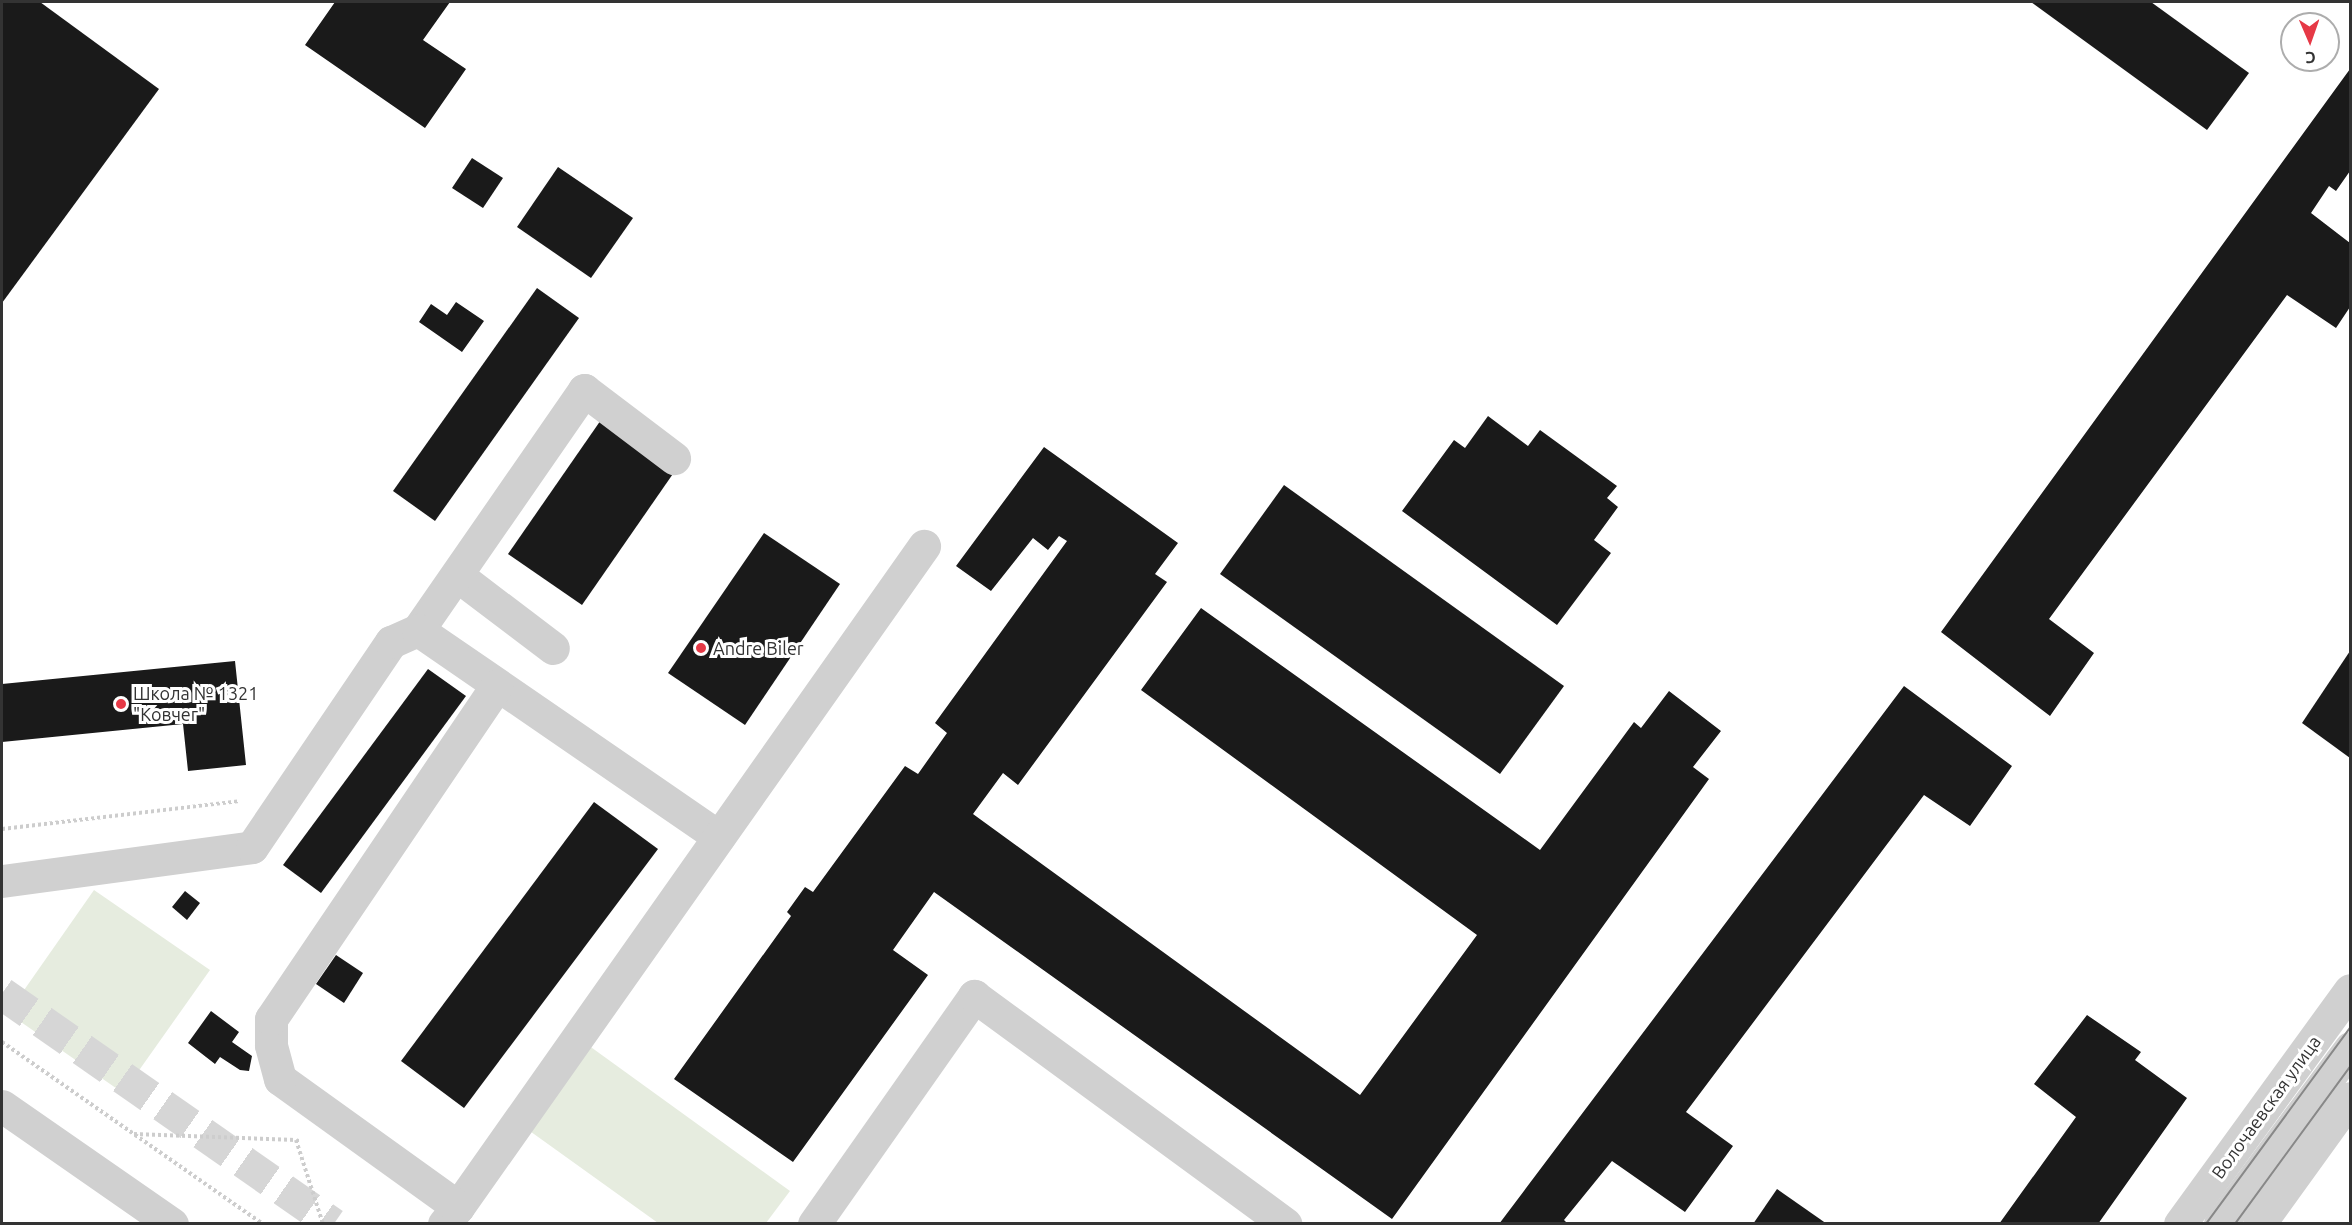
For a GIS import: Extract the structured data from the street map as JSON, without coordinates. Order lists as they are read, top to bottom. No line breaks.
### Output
{"streets":{"street":["Волочаевская улица"]},"places":["Andre Biler","Школа № 1321 \"Ковчег\""],"north":"bottom"}
